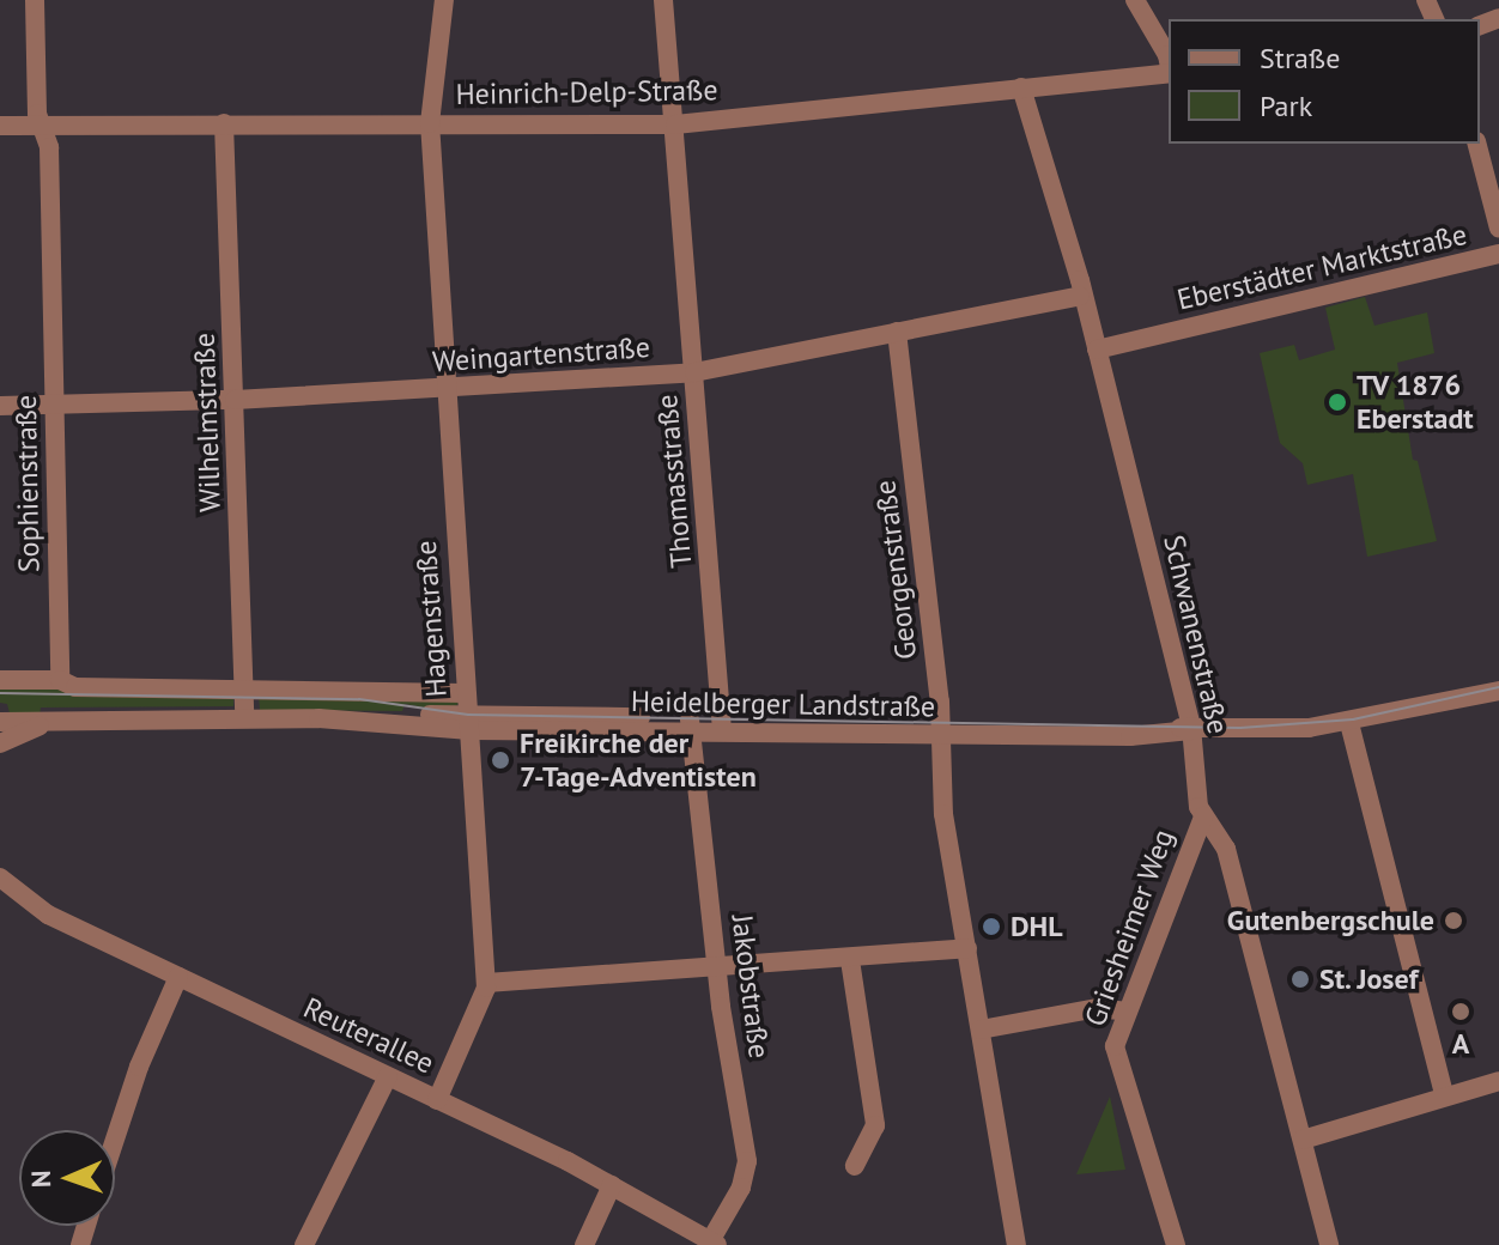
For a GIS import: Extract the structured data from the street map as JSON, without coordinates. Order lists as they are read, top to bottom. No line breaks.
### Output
{"streets":{"street":["Heinrich-Delp-Straße","Eberstädter Marktstraße","Weingartenstraße","Wilhelmstraße","Thomasstraße","Sophienstraße","Georgenstraße","Hagenstraße","Schwanenstraße","Heidelberger Landstraße","Griesheimer Weg","Jakobstraße","Reuterallee"]},"crossings":[["Heinrich-Delp-Straße","Wilhelmstraße"],["Heinrich-Delp-Straße","Thomasstraße"],["Heinrich-Delp-Straße","Sophienstraße"],["Heinrich-Delp-Straße","Hagenstraße"],["Heinrich-Delp-Straße","Schwanenstraße"],["Eberstädter Marktstraße","Schwanenstraße"],["Weingartenstraße","Wilhelmstraße"],["Weingartenstraße","Thomasstraße"],["Weingartenstraße","Sophienstraße"],["Weingartenstraße","Georgenstraße"],["Weingartenstraße","Hagenstraße"],["Weingartenstraße","Schwanenstraße"],["Wilhelmstraße","Heidelberger Landstraße"],["Thomasstraße","Heidelberger Landstraße"],["Georgenstraße","Heidelberger Landstraße"],["Hagenstraße","Heidelberger Landstraße"],["Hagenstraße","Reuterallee"],["Schwanenstraße","Heidelberger Landstraße"],["Schwanenstraße","Griesheimer Weg"],["Heidelberger Landstraße","Jakobstraße"],["Jakobstraße","Reuterallee"]],"places":["TV 1876 Eberstadt","Freikirche der 7-Tage-Adventisten","Gutenbergschule","DHL","St. Josef","A"],"legend":["Straße","Park"],"north":"left"}
